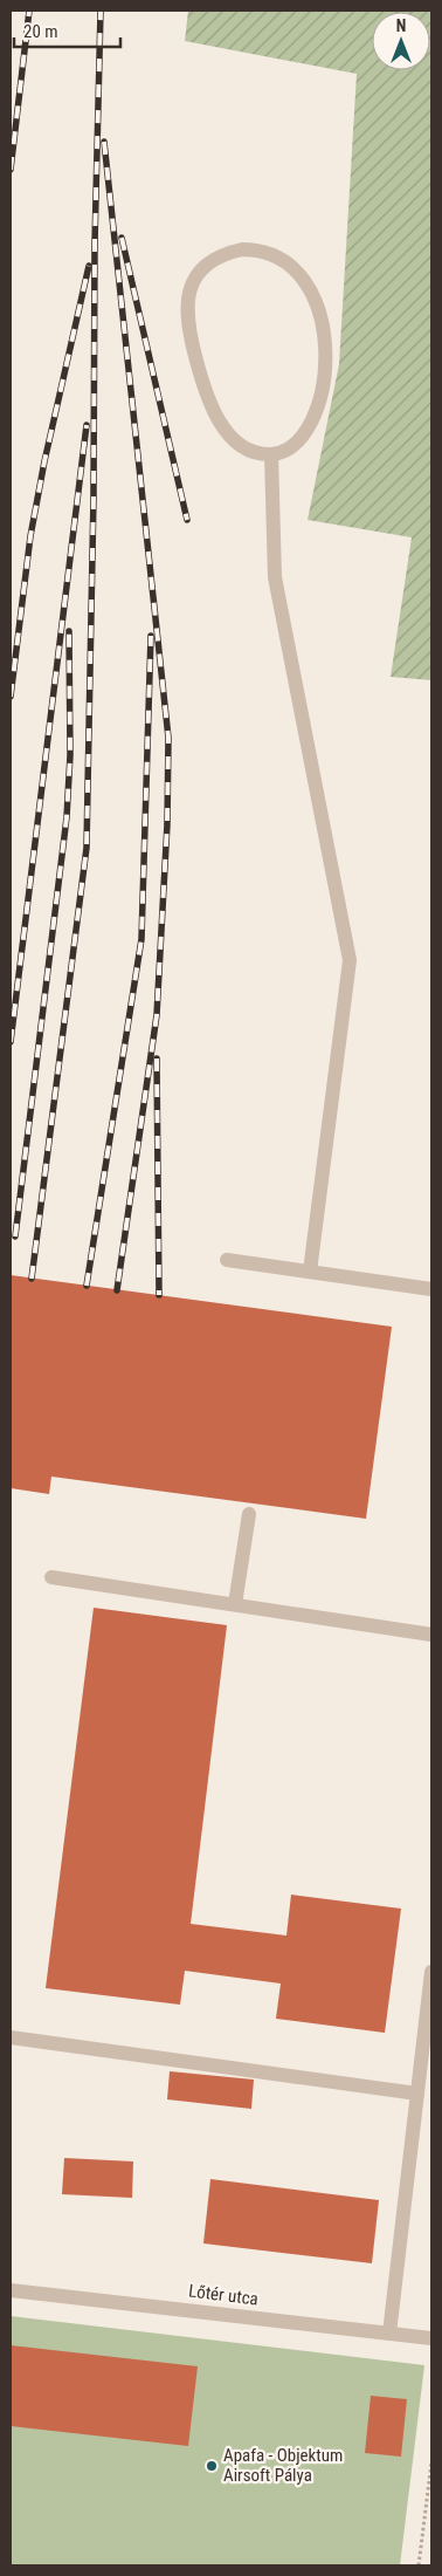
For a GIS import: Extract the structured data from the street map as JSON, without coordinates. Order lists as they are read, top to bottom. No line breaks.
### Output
{"streets":{"street":["Lőtér utca"]},"places":["Apafa - Objektum Airsoft Pálya"],"scale_bar":"20 m","north":"top"}
